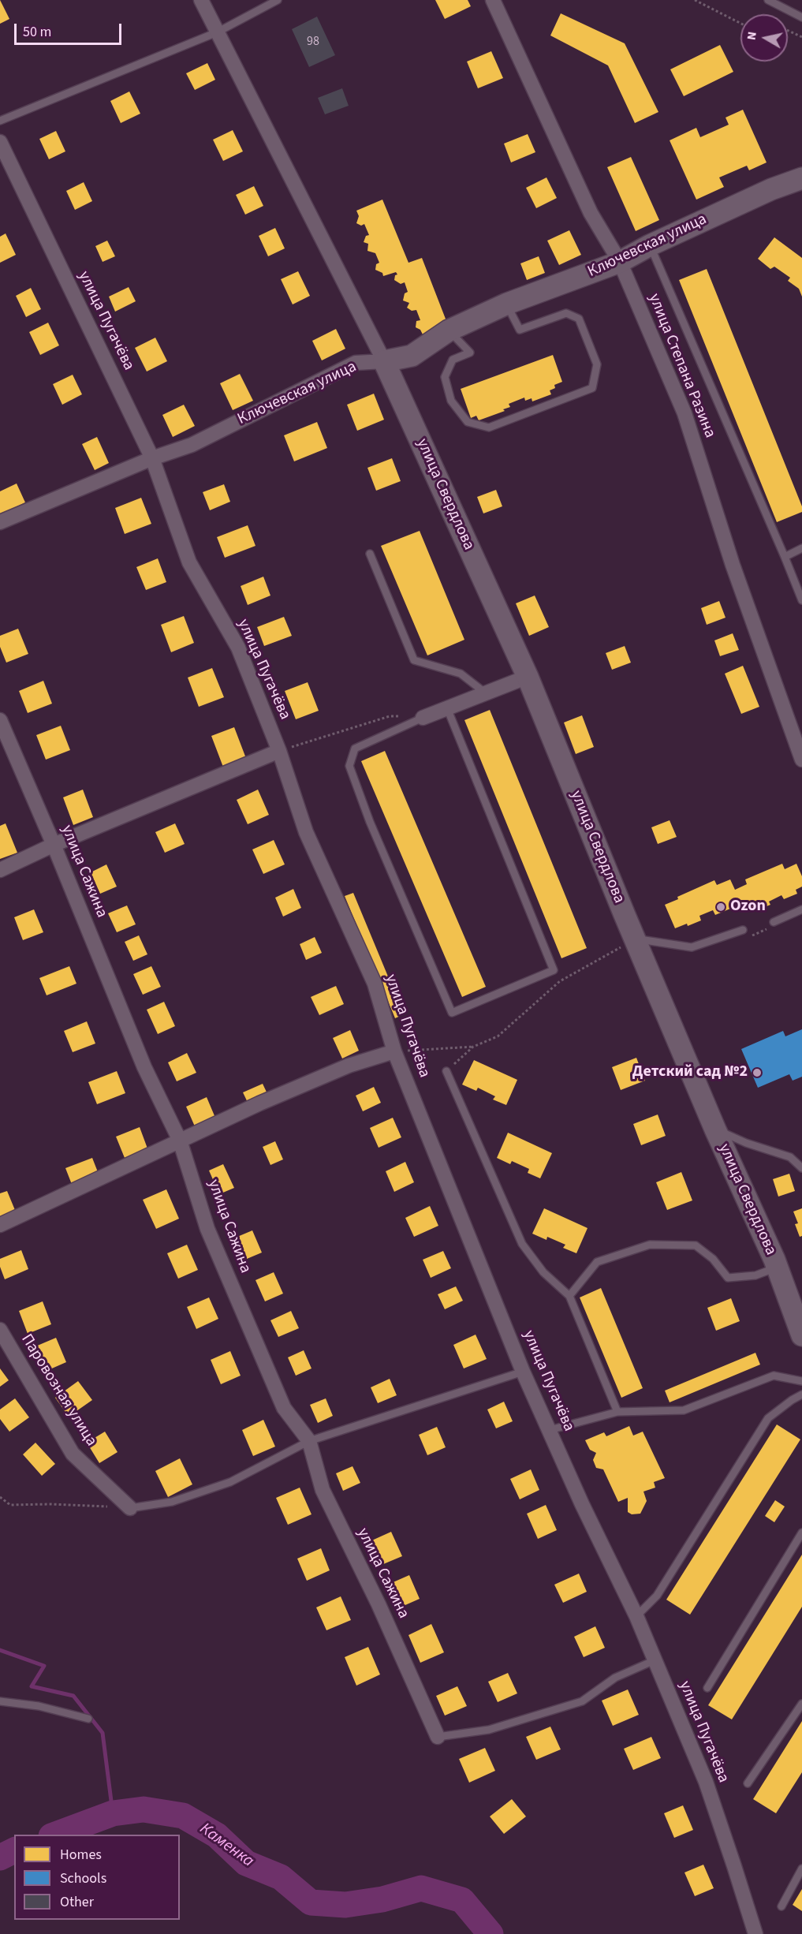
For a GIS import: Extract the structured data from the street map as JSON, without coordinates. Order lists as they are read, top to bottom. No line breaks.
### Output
{"streets":{"street":["Ключевская улица","улица Пугачёва","улица Степана Разина","улица Свердлова","улица Сажина","Паровозная улица"]},"crossings":[["Ключевская улица","улица Пугачёва"],["Ключевская улица","улица Степана Разина"],["Ключевская улица","улица Свердлова"]],"water":["Каменка"],"places":["Ozon","Детский сад №2"],"house_numbers":["98"],"legend":["Homes","Schools","Other"],"scale_bar":"50 m","north":"left"}
